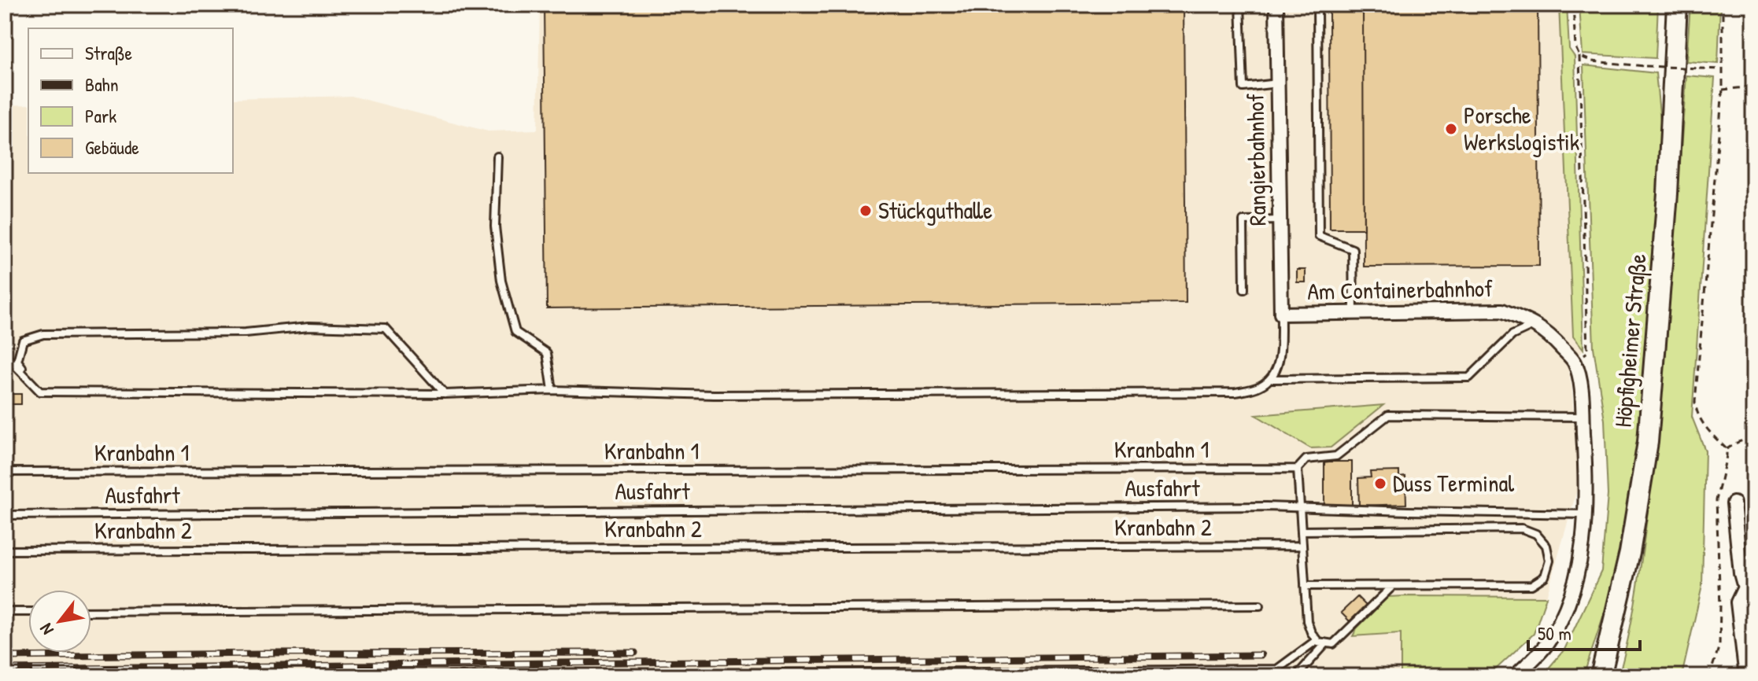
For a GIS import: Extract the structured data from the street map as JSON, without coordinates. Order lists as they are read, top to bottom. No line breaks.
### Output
{"streets":{"main road":["Höpfigheimer Straße"],"street":["Rangierbahnhof","Am Containerbahnhof"],"lane":["Kranbahn 1","Ausfahrt","Kranbahn 2"]},"crossings":[["Rangierbahnhof","Am Containerbahnhof"]],"places":["Porsche Werkslogistik","Stückguthalle","Duss Terminal"],"legend":["Straße","Bahn","Park","Gebäude"],"scale_bar":"50 m","north":"bottom left"}
